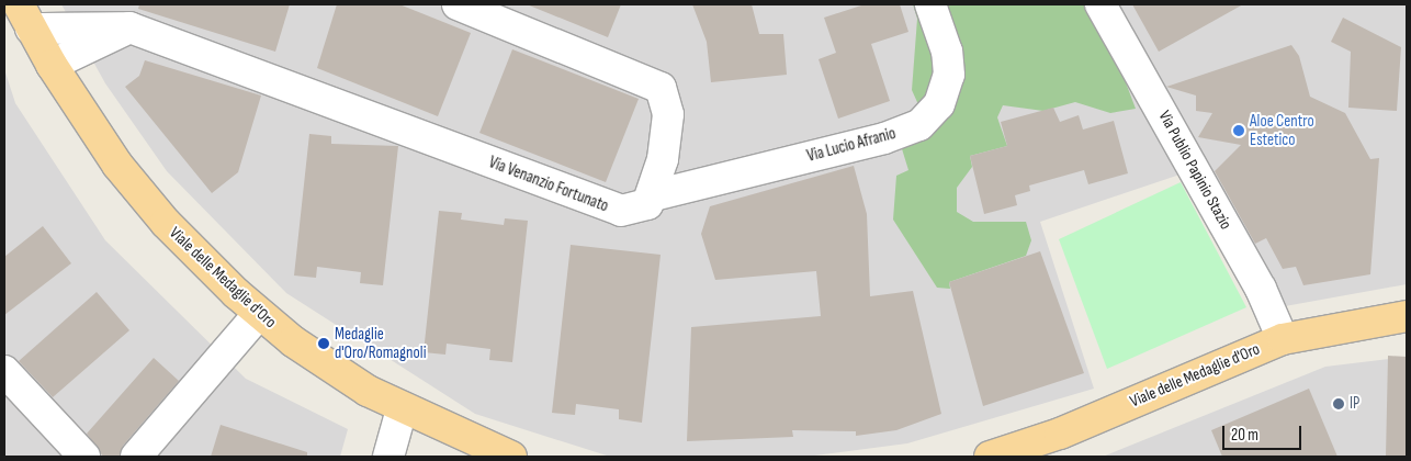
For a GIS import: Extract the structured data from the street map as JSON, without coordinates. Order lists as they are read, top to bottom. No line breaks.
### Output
{"streets":{"main road":["Viale delle Medaglie d'Oro"],"street":["Via Lucio Afranio","Via Publio Papinio Stazio","Via Venanzio Fortunato"]},"crossings":[["Via Lucio Afranio","Via Venanzio Fortunato"],["Via Publio Papinio Stazio","Viale delle Medaglie d'Oro"],["Via Venanzio Fortunato","Viale delle Medaglie d'Oro"]],"places":["Aloe Centro Estetico","Medaglie d'Oro/Romagnoli","IP"],"scale_bar":"20 m"}
